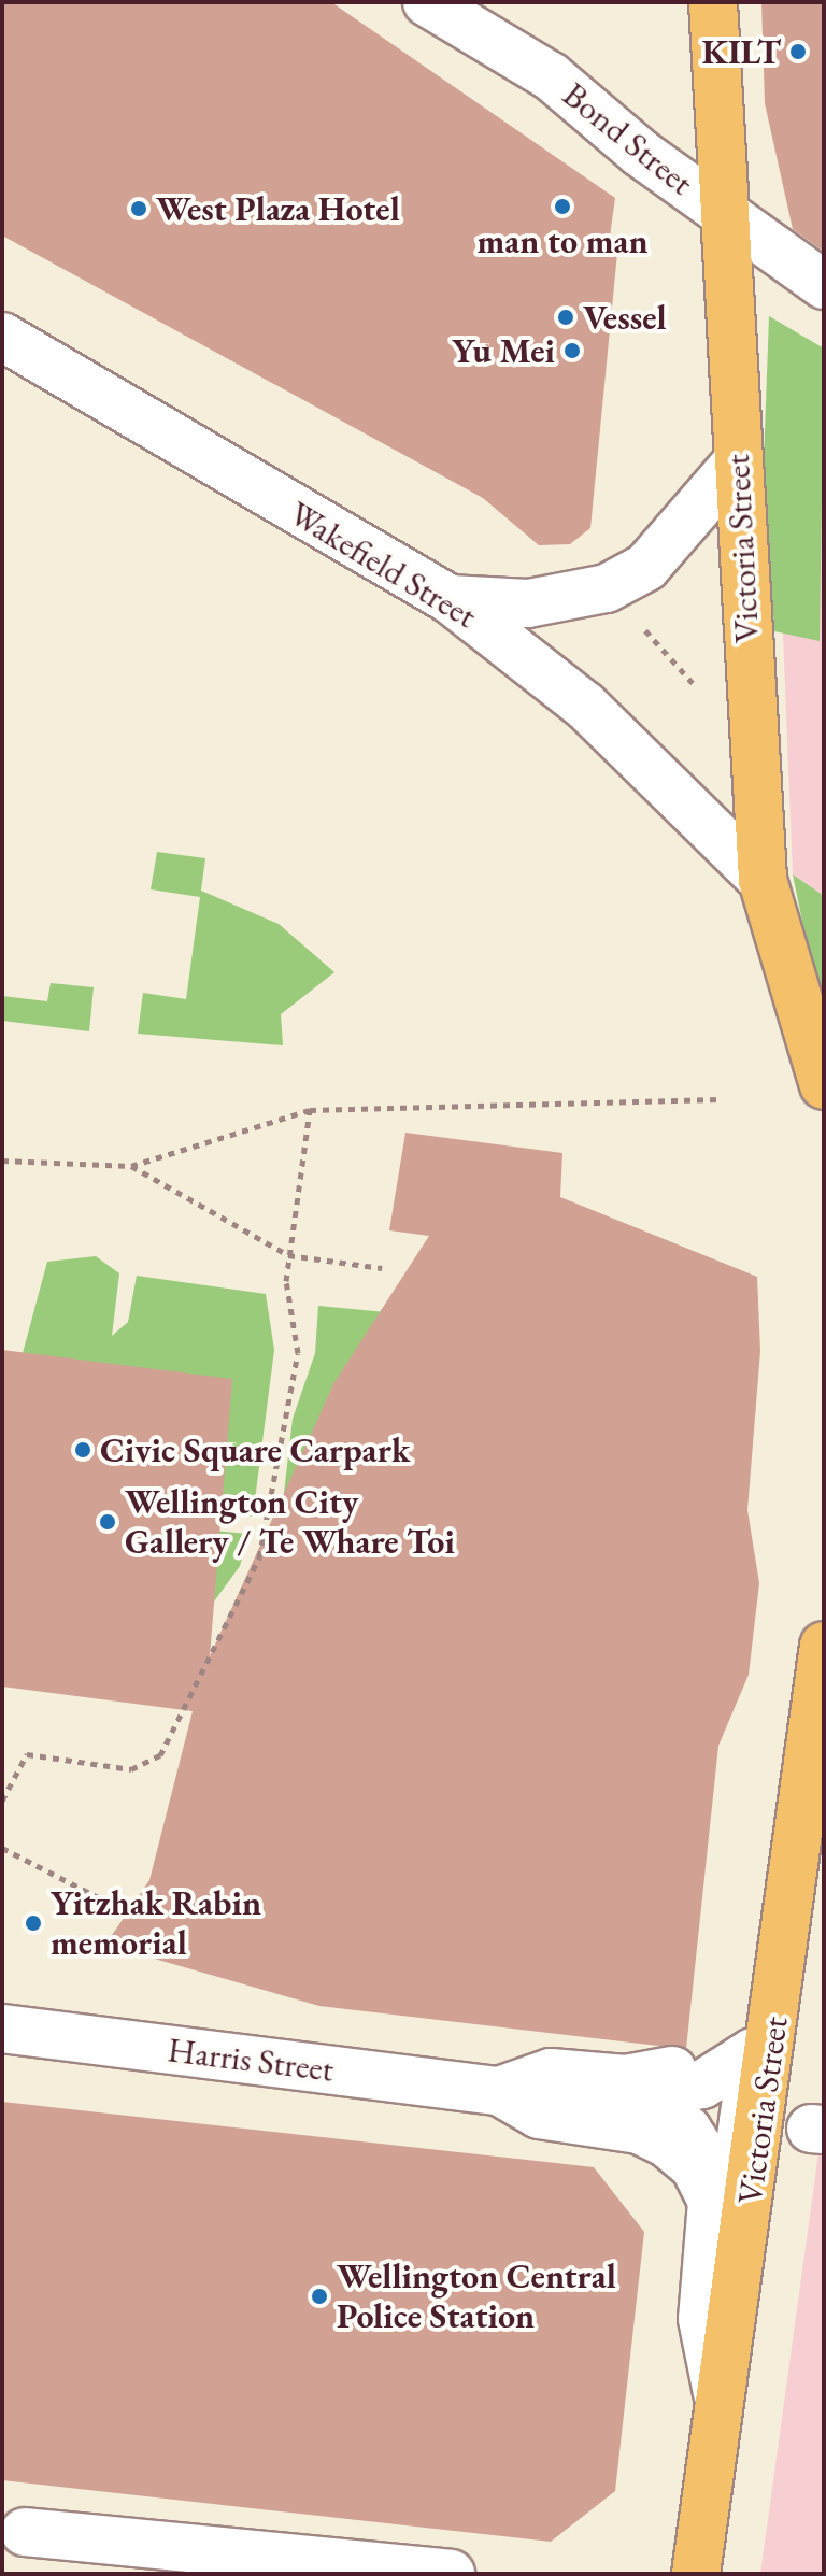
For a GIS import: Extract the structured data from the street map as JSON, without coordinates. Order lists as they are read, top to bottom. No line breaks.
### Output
{"streets":{"main road":["Victoria Street"],"street":["Bond Street","Wakefield Street","Harris Street"]},"crossings":[["Bond Street","Victoria Street"],["Victoria Street","Wakefield Street"],["Victoria Street","Harris Street"]],"places":["KILT","man to man","West Plaza Hotel","Vessel","Yu Mei","Civic Square Carpark","Wellington City Gallery / Te Whare Toi","Yitzhak Rabin memorial","Wellington Central Police Station"]}
